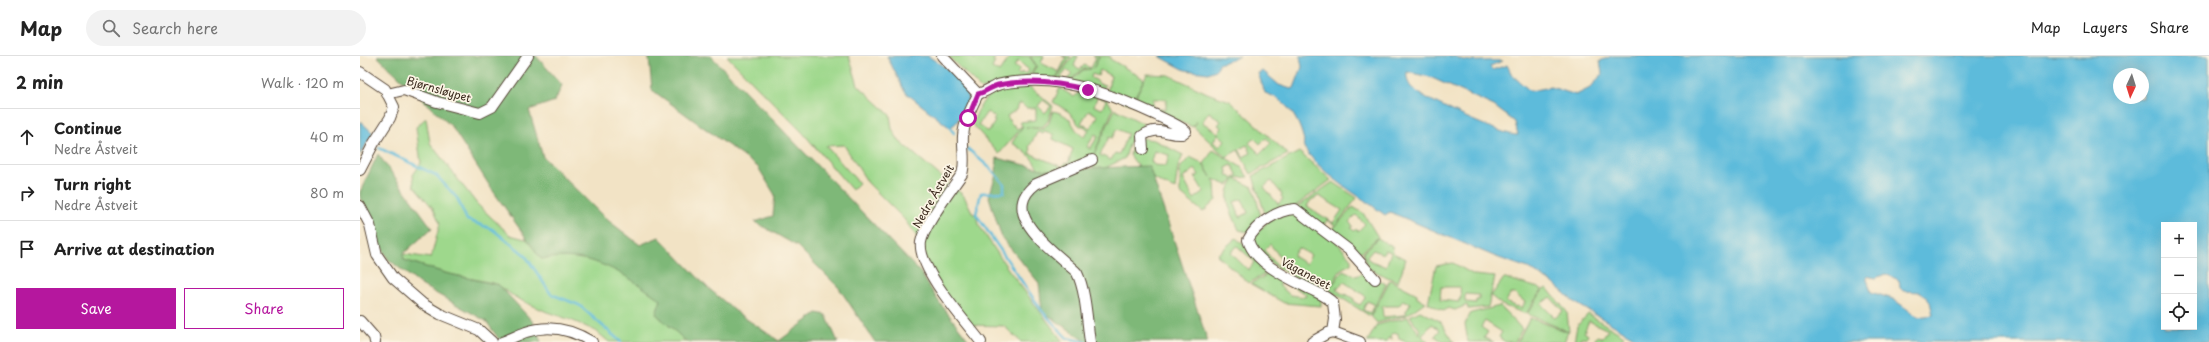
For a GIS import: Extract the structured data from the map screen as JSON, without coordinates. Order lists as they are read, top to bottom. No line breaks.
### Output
{"streets":{"street":["Bjørnsløypet","Nedre Åstveit","Våganeset"]},"north":"bottom","page":{"header":"Map","search":"Search here","nav":["Map","Layers","Share"],"heading":["2 min","Walk · 120 m"],"list":[["Continue","Nedre Åstveit","40 m"],["Turn right","Nedre Åstveit","80 m"],"Arrive at destination"],"map_buttons":["+","−"],"buttons":["Save","Share"]}}
